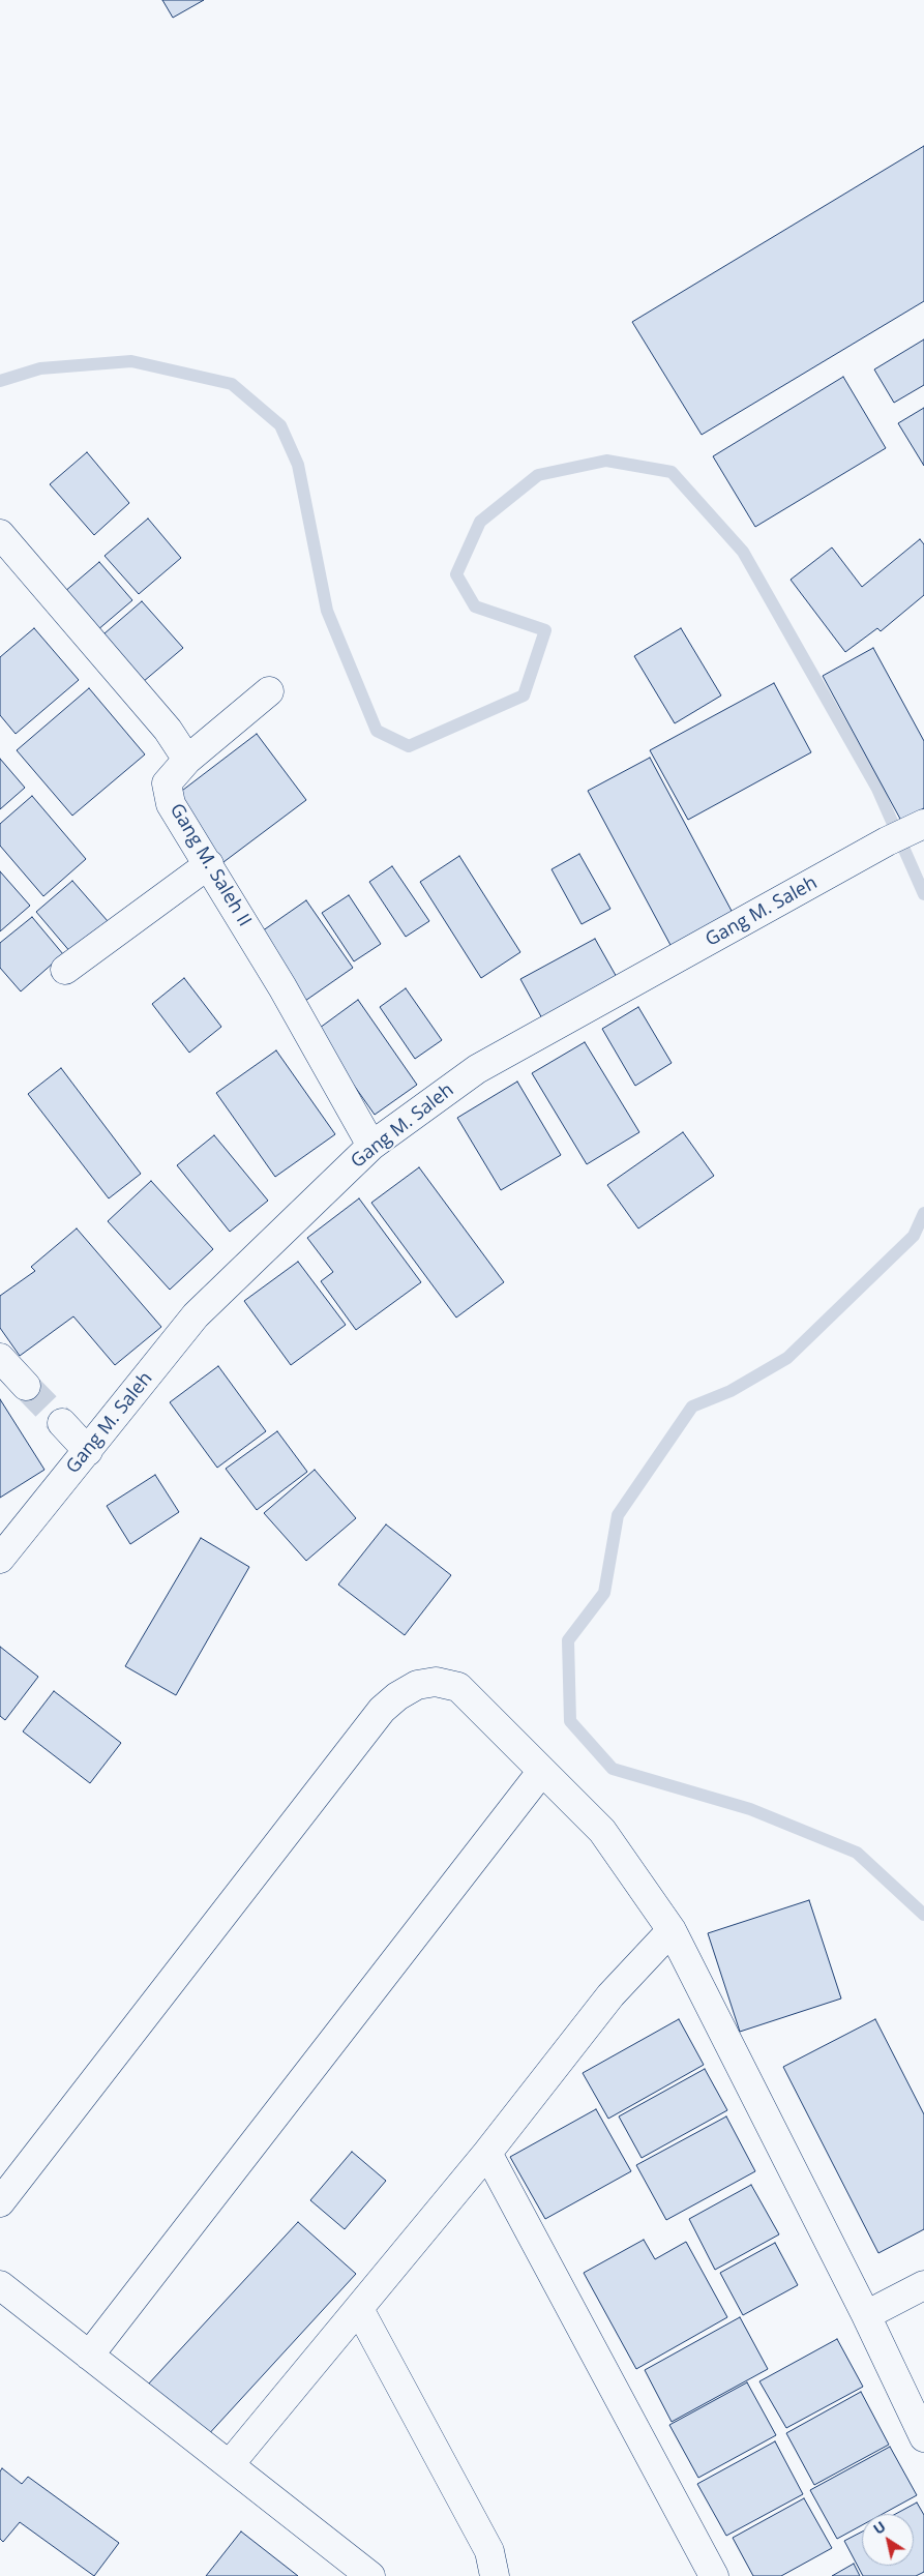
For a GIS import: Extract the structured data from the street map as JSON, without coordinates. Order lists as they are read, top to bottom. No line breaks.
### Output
{"streets":{"street":["Gang M. Saleh II","Gang M. Saleh"]},"crossings":[["Gang M. Saleh II","Gang M. Saleh"]],"north":"top left"}
